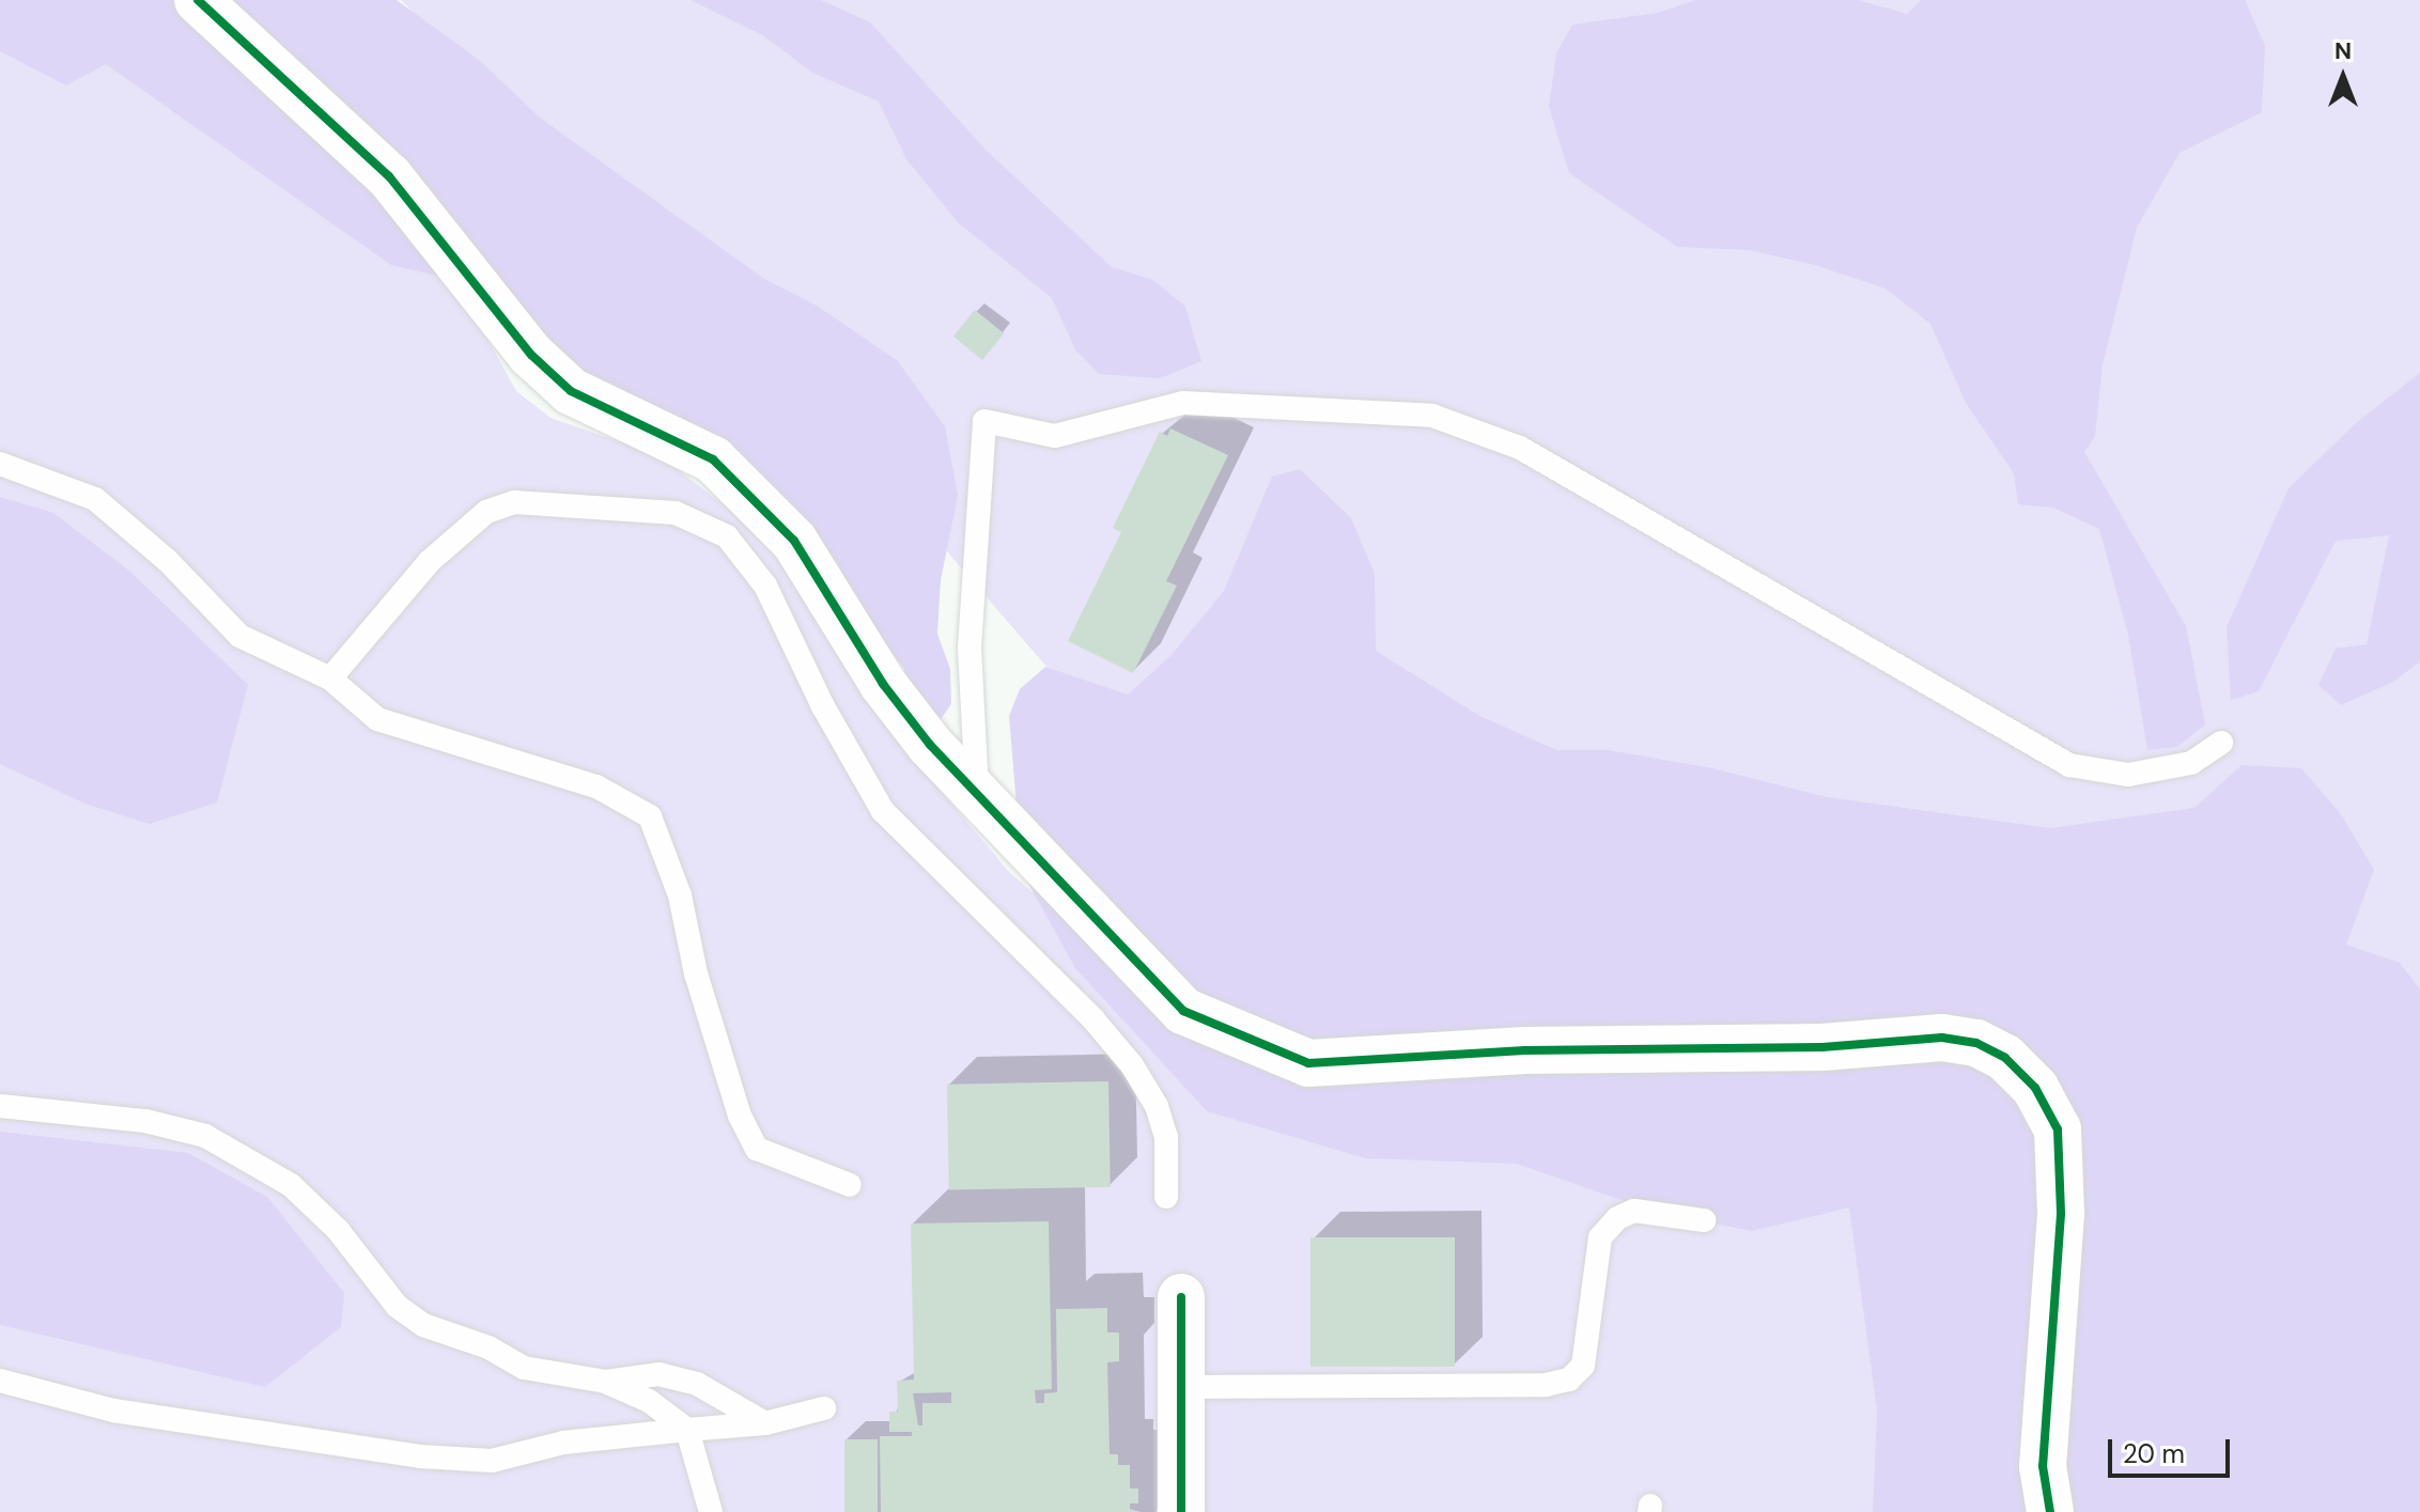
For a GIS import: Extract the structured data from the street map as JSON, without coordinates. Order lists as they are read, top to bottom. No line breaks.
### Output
{"scale_bar":"20 m","north":"top"}
